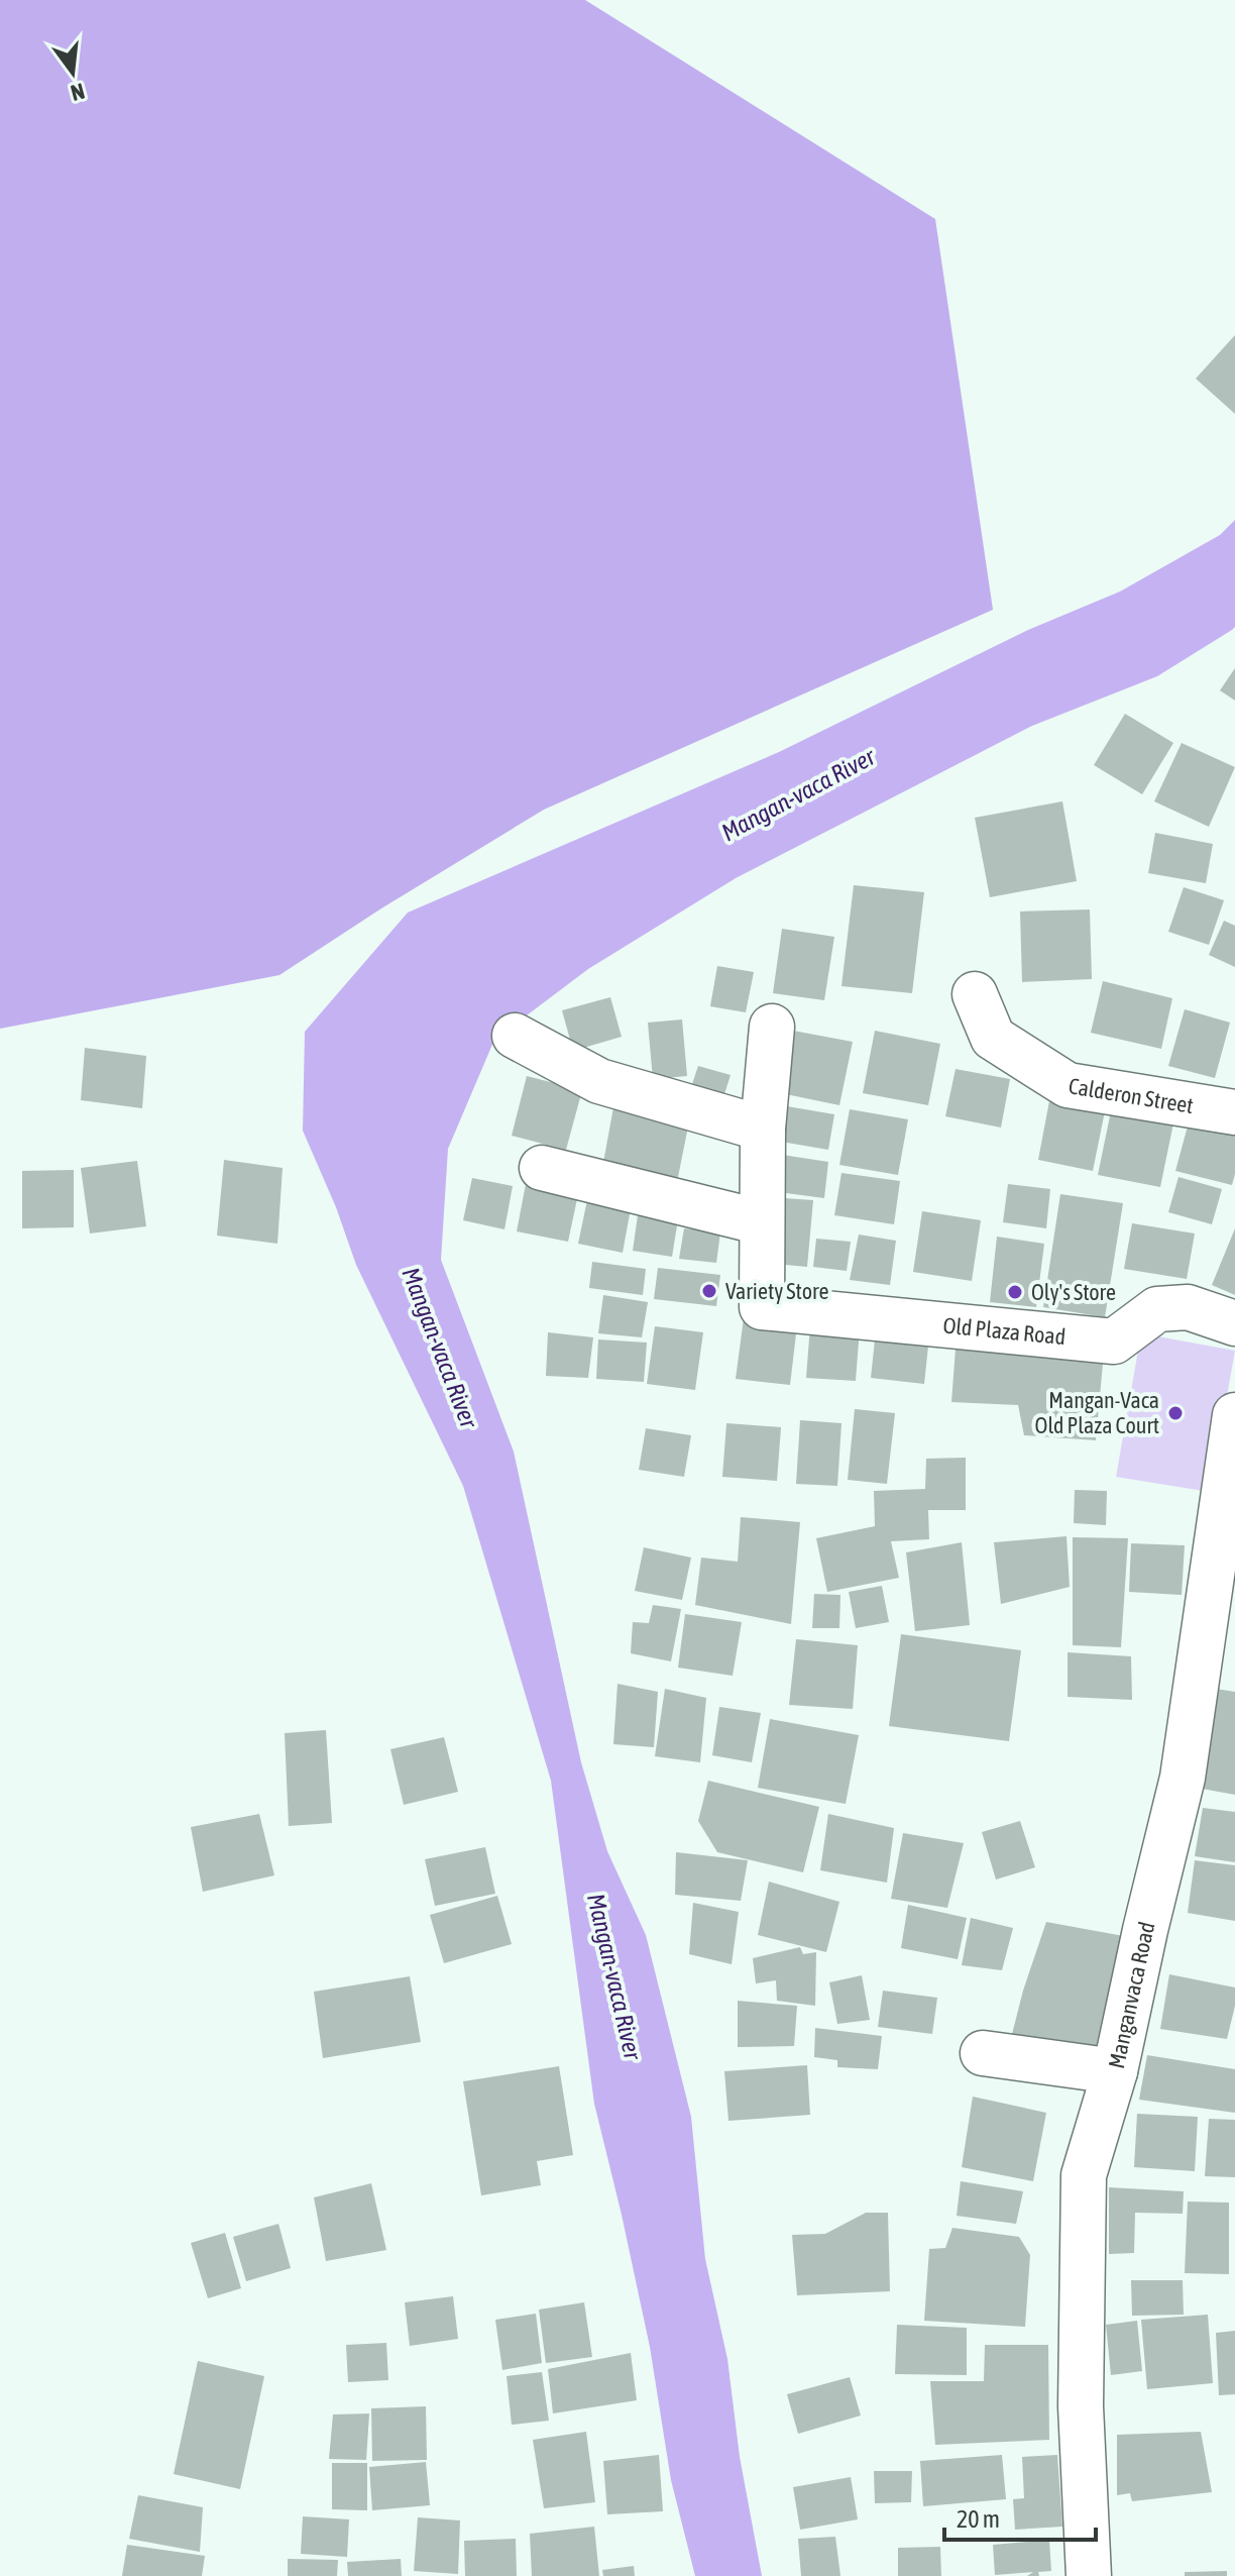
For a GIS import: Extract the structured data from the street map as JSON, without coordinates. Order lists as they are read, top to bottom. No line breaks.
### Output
{"streets":{"street":["Calderon Street","Old Plaza Road","Manganvaca Road"]},"water":["Mangan-vaca River"],"places":["Variety Store","Oly's Store","Mangan-Vaca Old Plaza Court"],"scale_bar":"20 m","north":"bottom"}
